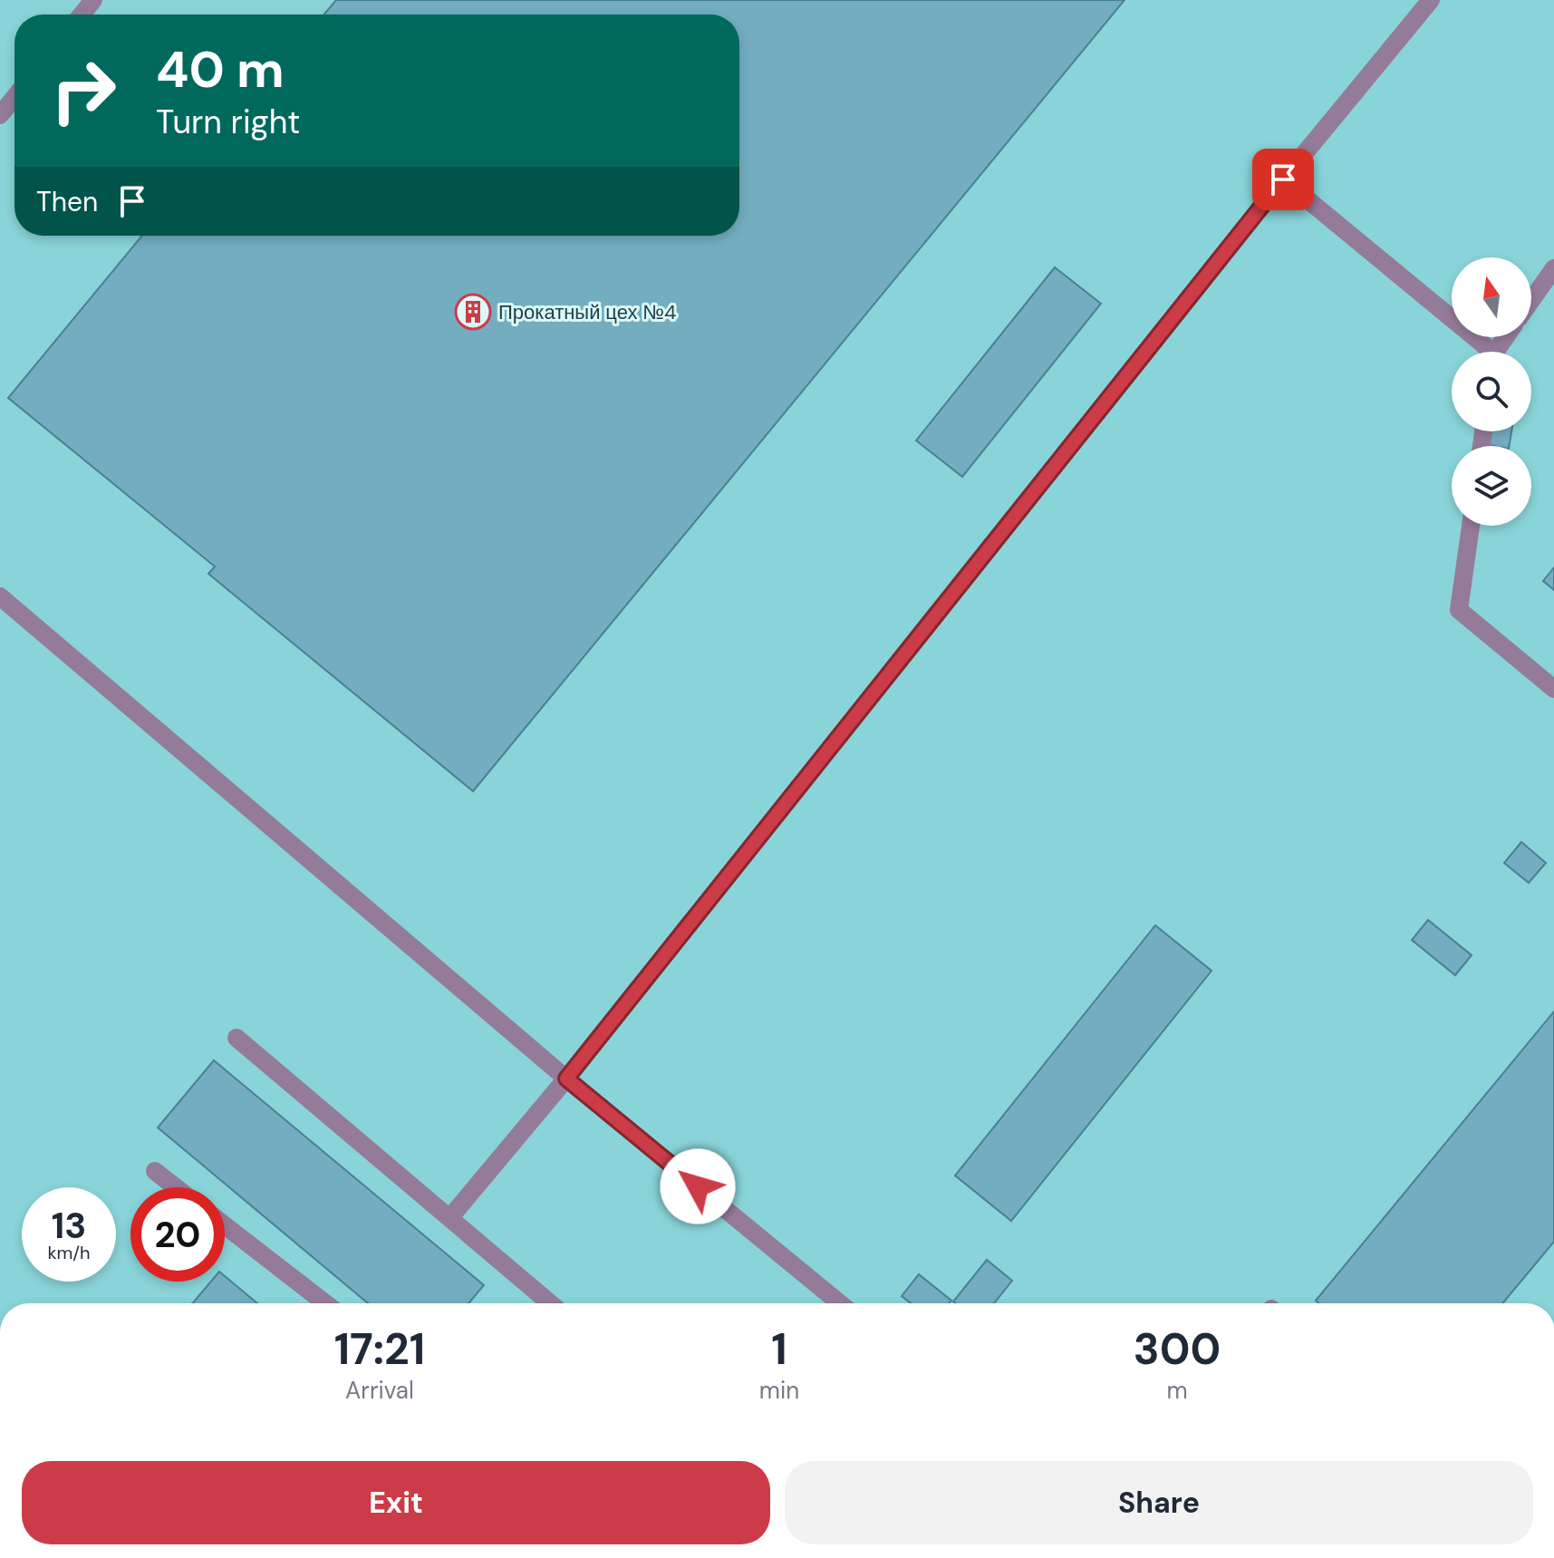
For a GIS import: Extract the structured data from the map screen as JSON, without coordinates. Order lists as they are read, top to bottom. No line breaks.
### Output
{"places":{"building":["Прокатный цех №4"]},"north":"top","page":{"turn":["40 m","Turn right"],"then":"Then","speed":"13 km/h","limit":"20","eta":["17:21","Arrival","1","min","300","m"],"buttons":["Exit","Share"]}}
